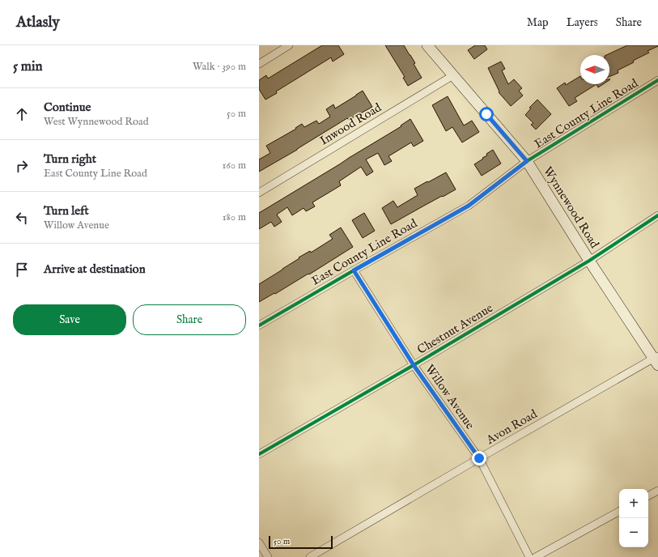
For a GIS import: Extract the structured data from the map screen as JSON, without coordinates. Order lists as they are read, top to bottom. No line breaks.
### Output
{"streets":{"main road":["Wynnewood Road"],"street":["East County Line Road","Inwood Road","Chestnut Avenue","Willow Avenue","Avon Road"]},"crossings":[["East County Line Road","Wynnewood Road"],["East County Line Road","Willow Avenue"],["Inwood Road","Wynnewood Road"],["Wynnewood Road","Chestnut Avenue"],["Wynnewood Road","Avon Road"],["Chestnut Avenue","Willow Avenue"],["Willow Avenue","Avon Road"]],"scale_bar":"50 m","north":"left","page":{"header":"Atlasly","nav":["Map","Layers","Share"],"heading":["5 min","Walk · 390 m"],"list":[["Continue","West Wynnewood Road","50 m"],["Turn right","East County Line Road","160 m"],["Turn left","Willow Avenue","180 m"],"Arrive at destination"],"buttons":["Save","Share"],"map_buttons":["+","−"],"scale":"50 m"}}
